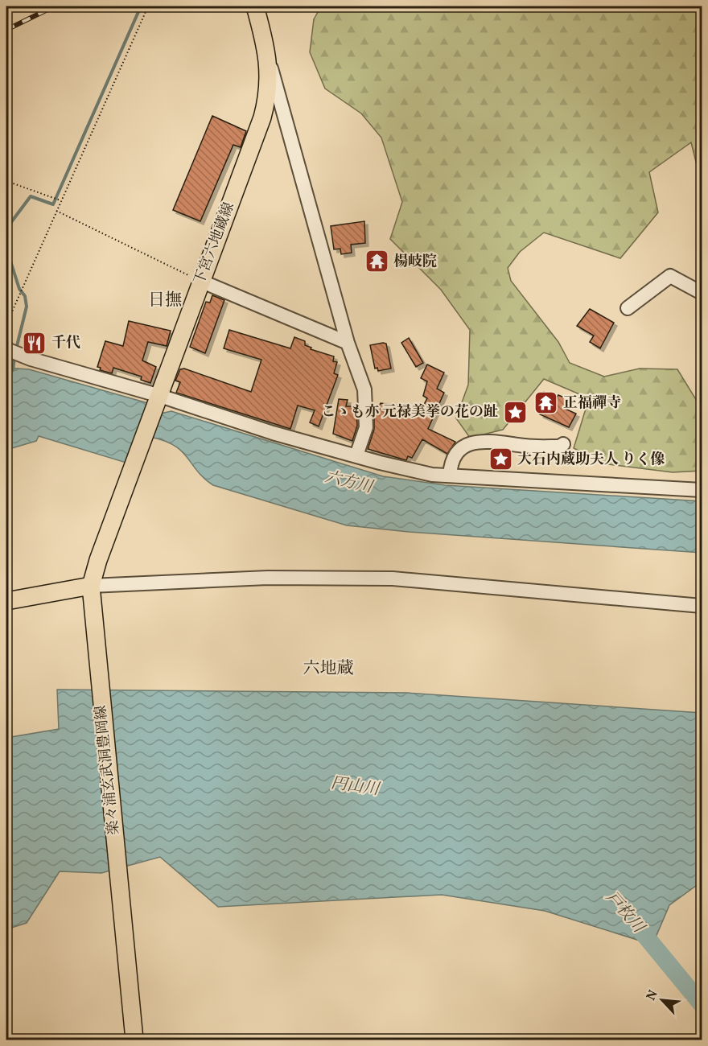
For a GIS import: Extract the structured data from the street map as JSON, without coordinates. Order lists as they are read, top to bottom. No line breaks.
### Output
{"streets":{"main road":["下宮六地蔵線","楽々浦玄武洞豊岡線"]},"crossings":[["下宮六地蔵線","楽々浦玄武洞豊岡線"]],"districts":["日撫","六地蔵"],"water":["六方川","円山川","戸枚川"],"places":{"temple":["楊岐院","正福禪寺"],"restaurant":["千代"],"place":["こゝも亦 元禄美挙の花の趾","大石内蔵助夫人 りく像"]},"north":"top left"}
